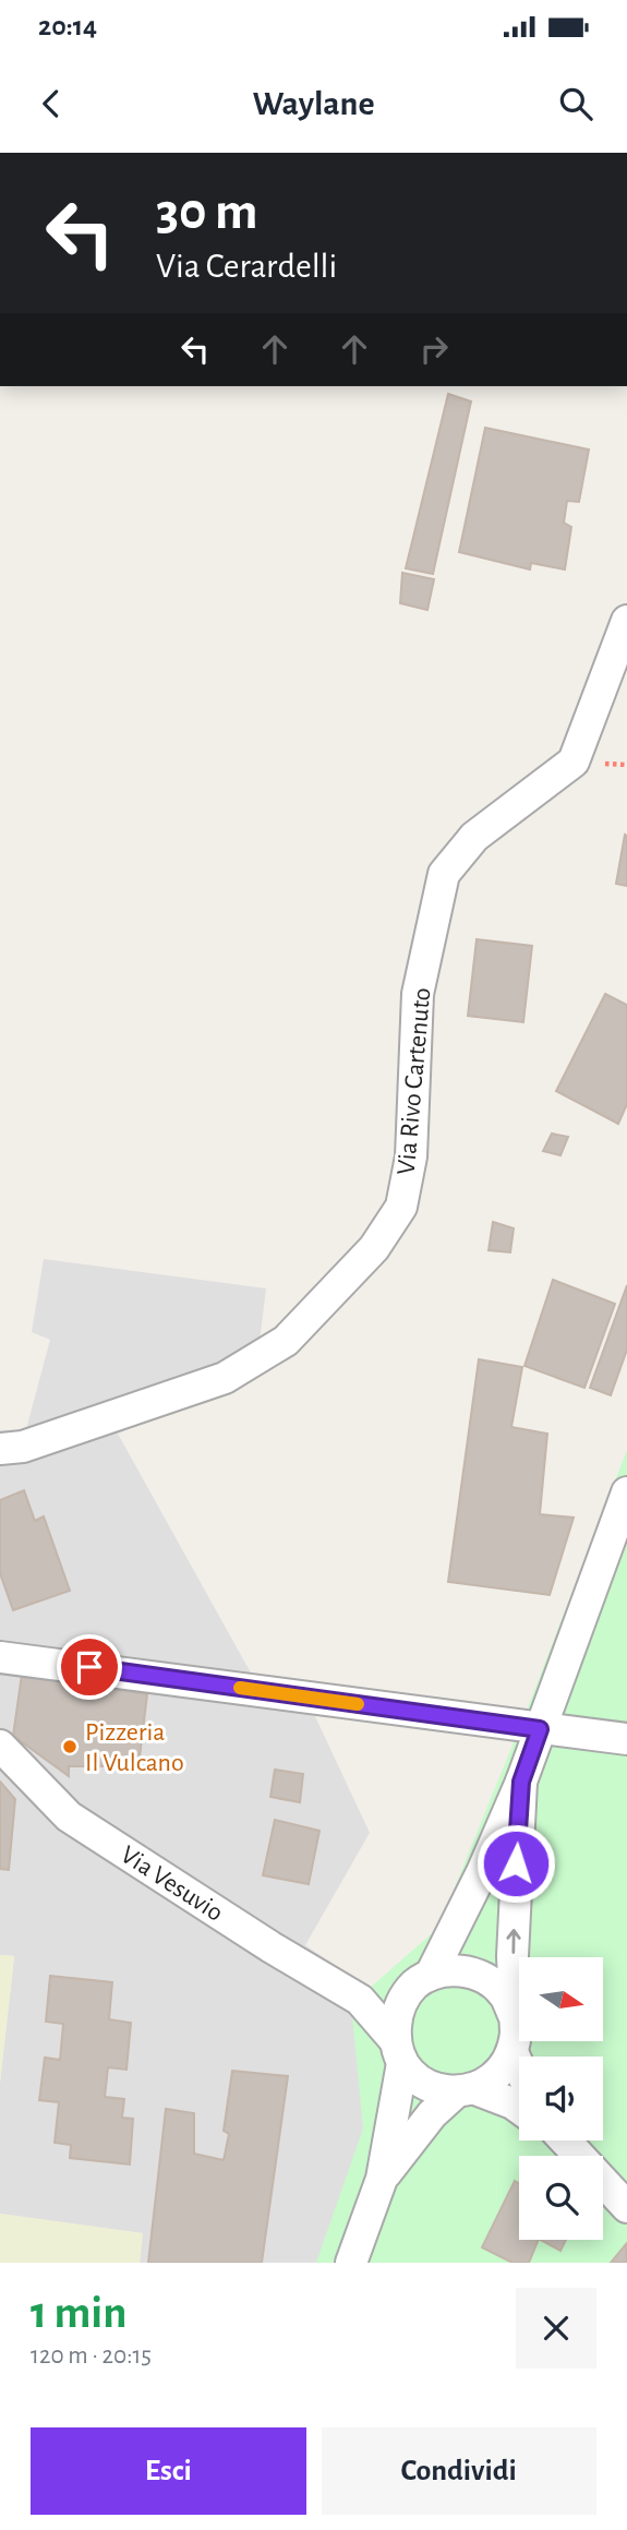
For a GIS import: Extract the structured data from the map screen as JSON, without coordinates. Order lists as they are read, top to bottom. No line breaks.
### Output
{"streets":{"street":["Via Rivo Cartenuto","Via Vesuvio"]},"places":["Pizzeria Il Vulcano"],"north":"right","page":{"status":"20:14","header":"Waylane","turn":["30 m","Via Cerardelli"],"heading":["1 min","120 m · 20:15"],"buttons":["Esci","Condividi"]}}
